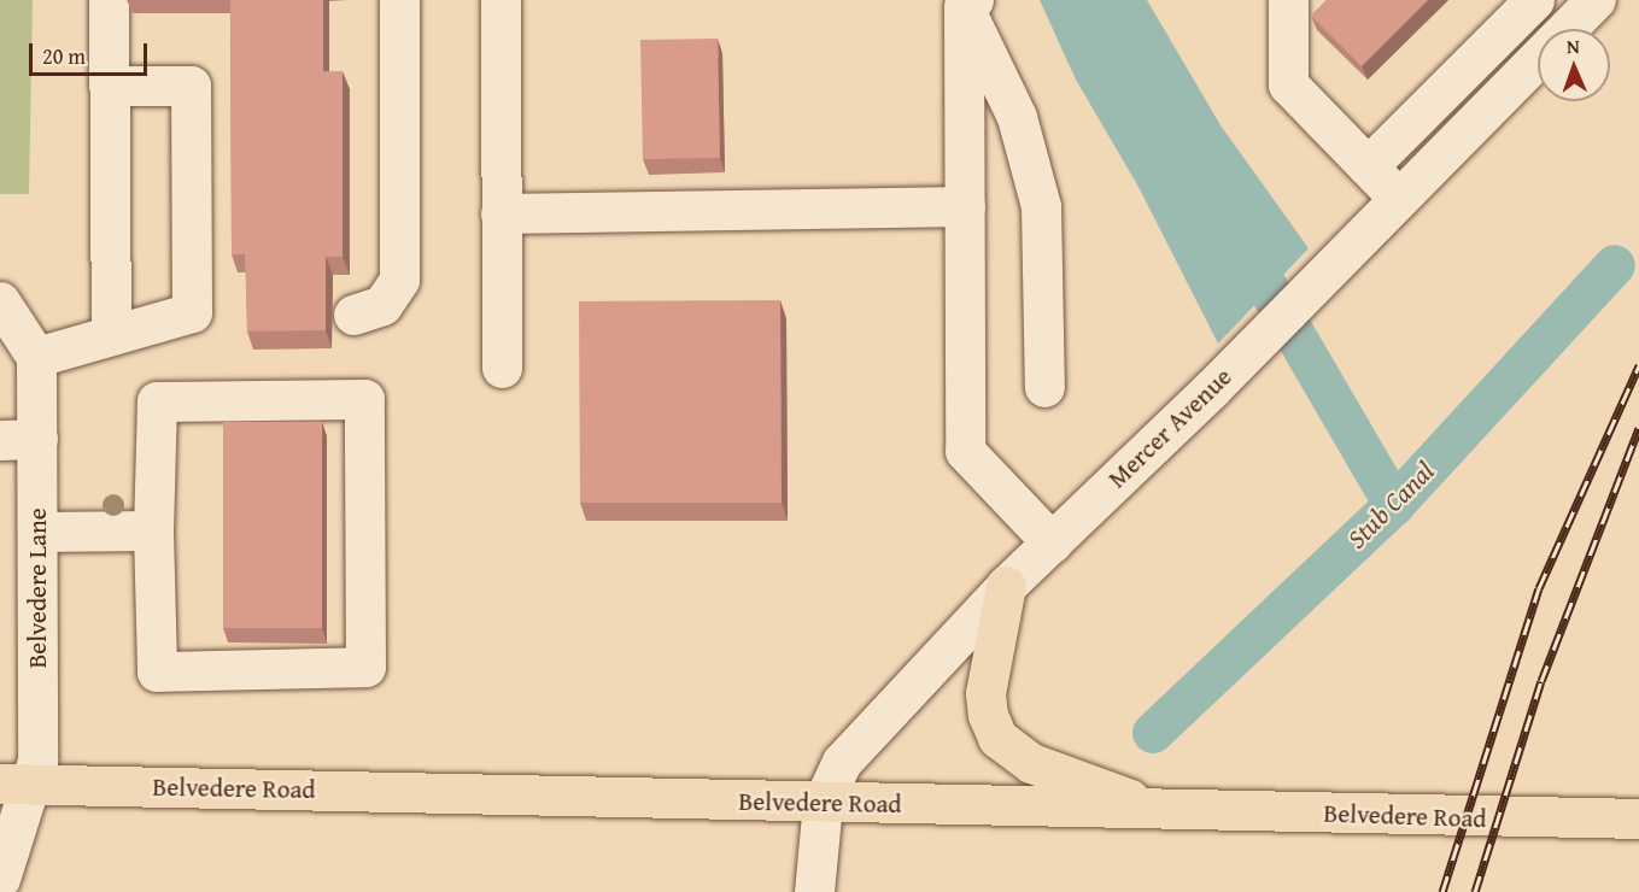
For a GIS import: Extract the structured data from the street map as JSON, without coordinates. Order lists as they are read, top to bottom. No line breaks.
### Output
{"streets":{"main road":["Belvedere Road"],"street":["Mercer Avenue","Belvedere Lane"]},"crossings":[["Mercer Avenue","Belvedere Road"],["Belvedere Lane","Belvedere Road"]],"water":["Stub Canal"],"scale_bar":"20 m","north":"top"}
